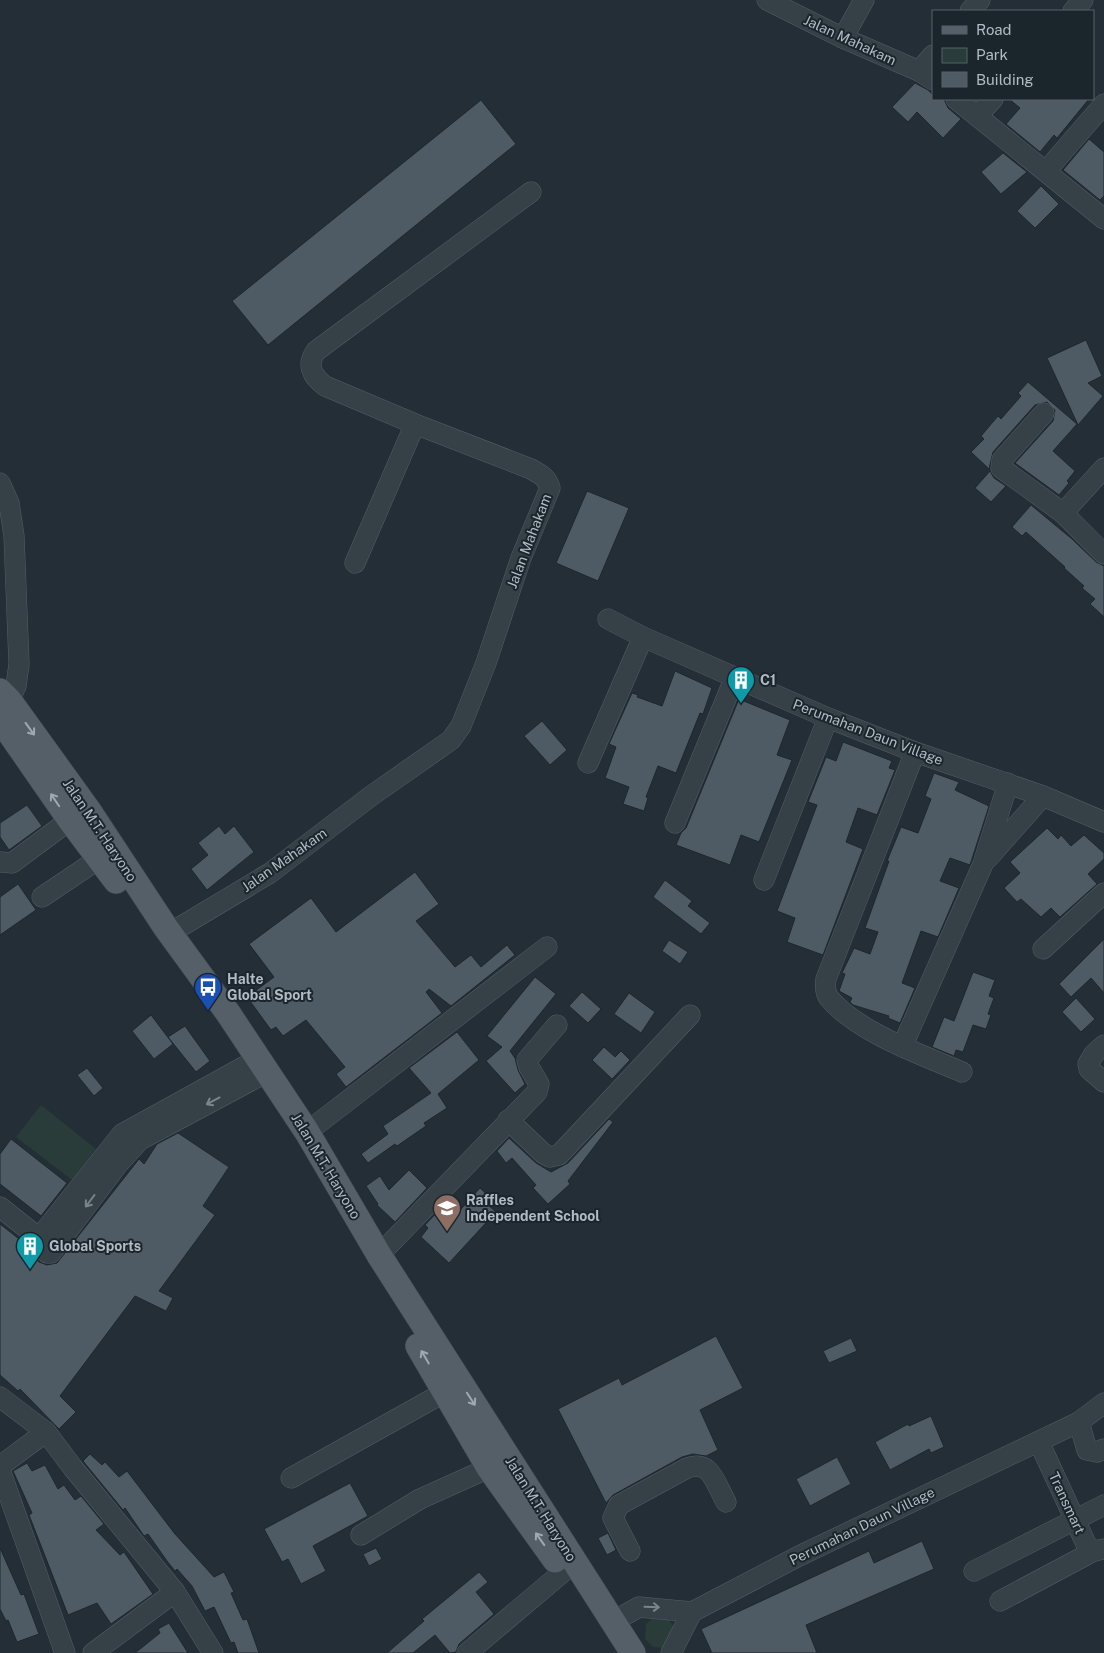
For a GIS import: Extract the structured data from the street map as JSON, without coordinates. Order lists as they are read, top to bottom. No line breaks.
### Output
{"streets":{"main road":["Jalan M.T. Haryono"],"street":["Jalan Mahakam","Perumahan Daun Village","Transmart"]},"crossings":[["Jalan Mahakam","Jalan M.T. Haryono"],["Perumahan Daun Village","Transmart"]],"places":{"building":["C1","Global Sports"],"bus stop":["Halte Global Sport"],"school or university":["Raffles Independent School"]},"legend":["Road","Park","Building"]}
